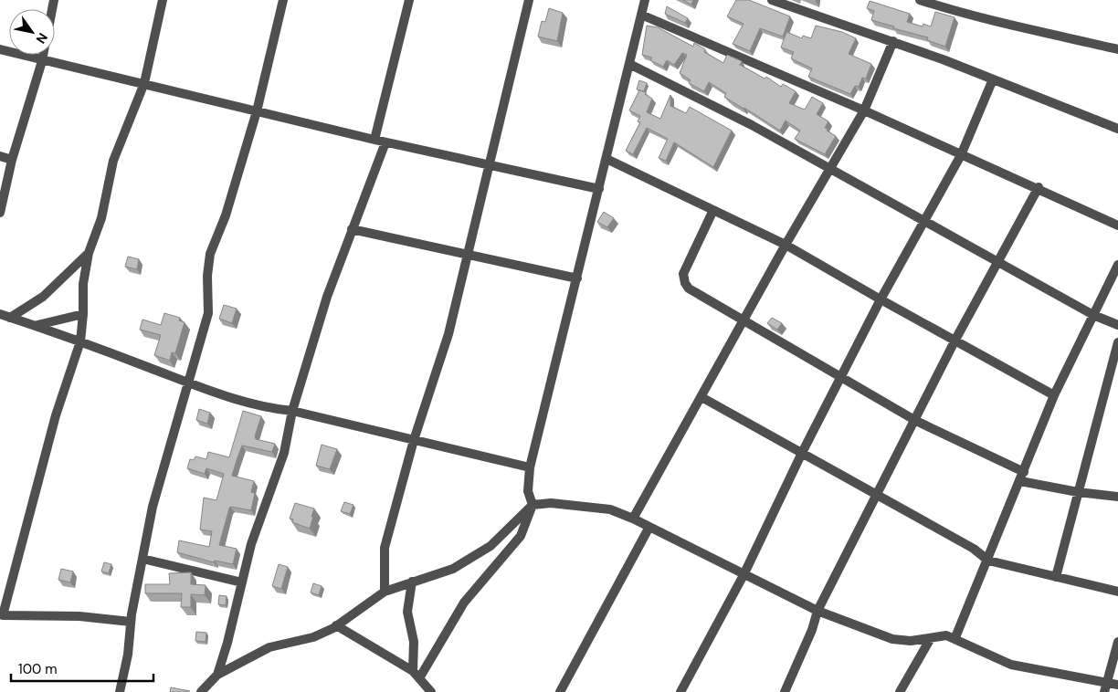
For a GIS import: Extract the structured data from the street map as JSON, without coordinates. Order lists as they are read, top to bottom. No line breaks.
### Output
{"scale_bar":"100 m","north":"bottom right"}
